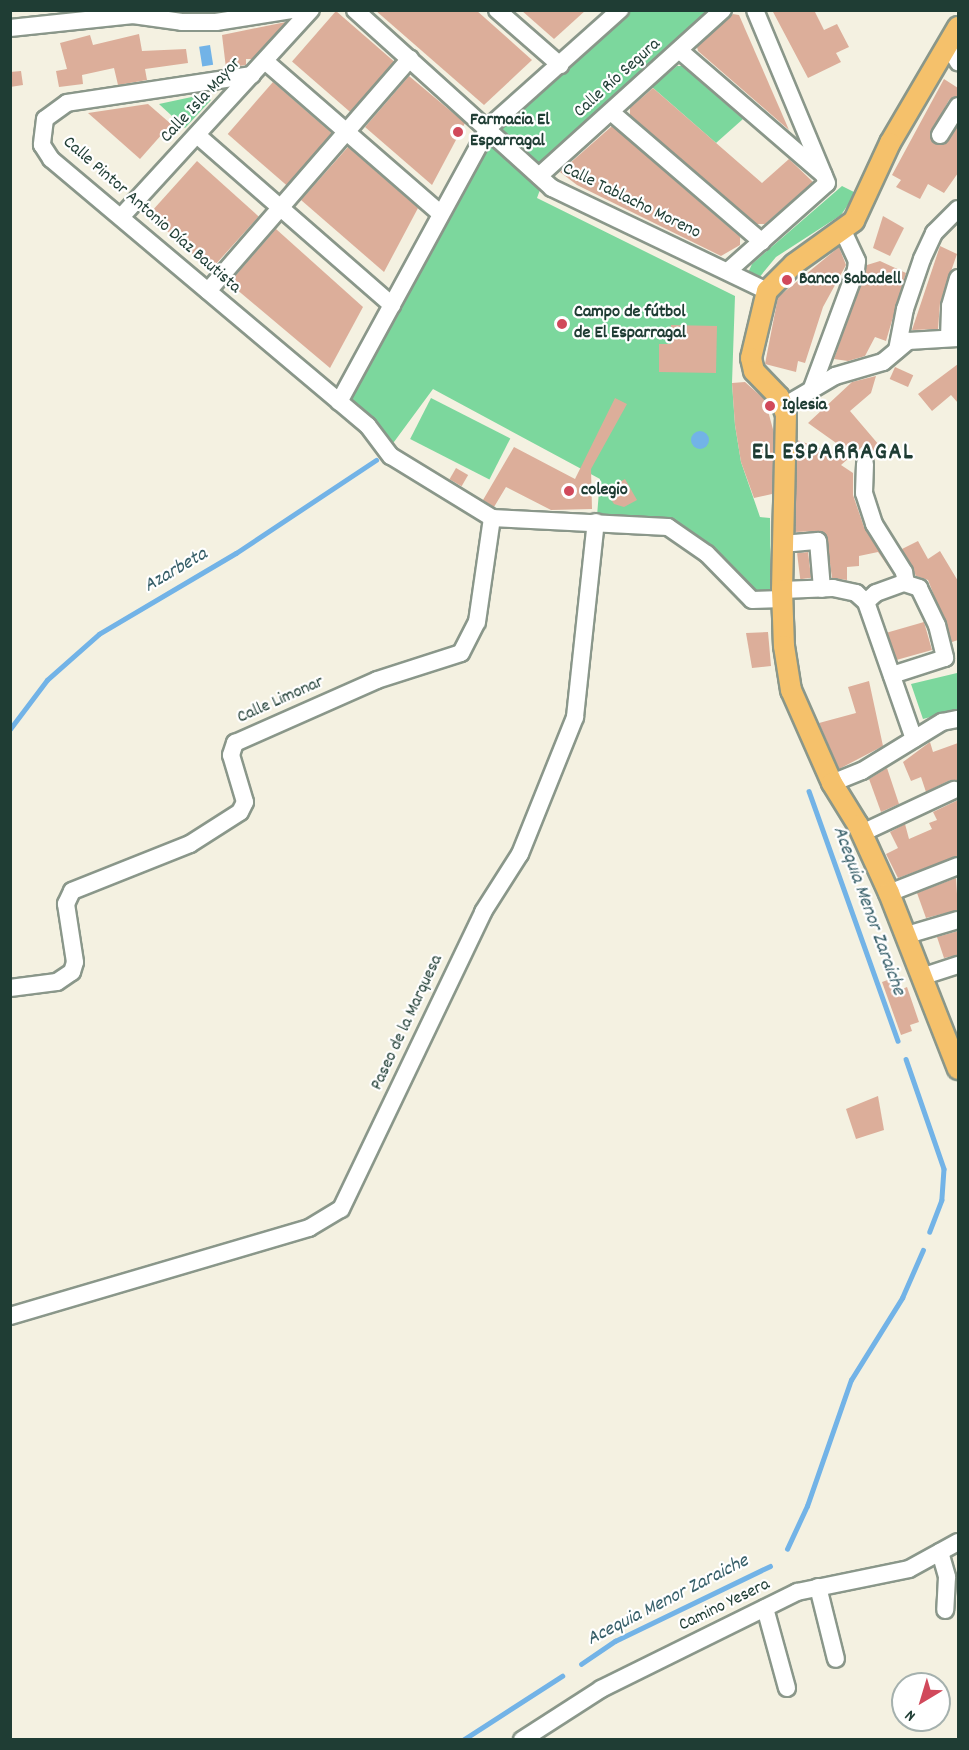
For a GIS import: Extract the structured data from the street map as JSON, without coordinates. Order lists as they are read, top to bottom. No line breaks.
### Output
{"streets":{"street":["Calle Río Segura","Calle Isla Mayor","Calle Tablacho Moreno","Calle Pintor Antonio Díaz Bautista","Calle Limonar","Paseo de la Marquesa","Camino Yesera"]},"crossings":[["Calle Río Segura","Calle Tablacho Moreno"],["Calle Isla Mayor","Calle Pintor Antonio Díaz Bautista"]],"districts":["EL ESPARRAGAL"],"water":["Azarbeta","Acequia Menor Zaraiche"],"places":["Farmacia El Esparragal","Banco Sabadell","Campo de fútbol de El Esparragal","Iglesia","colegio"],"north":"bottom left"}
